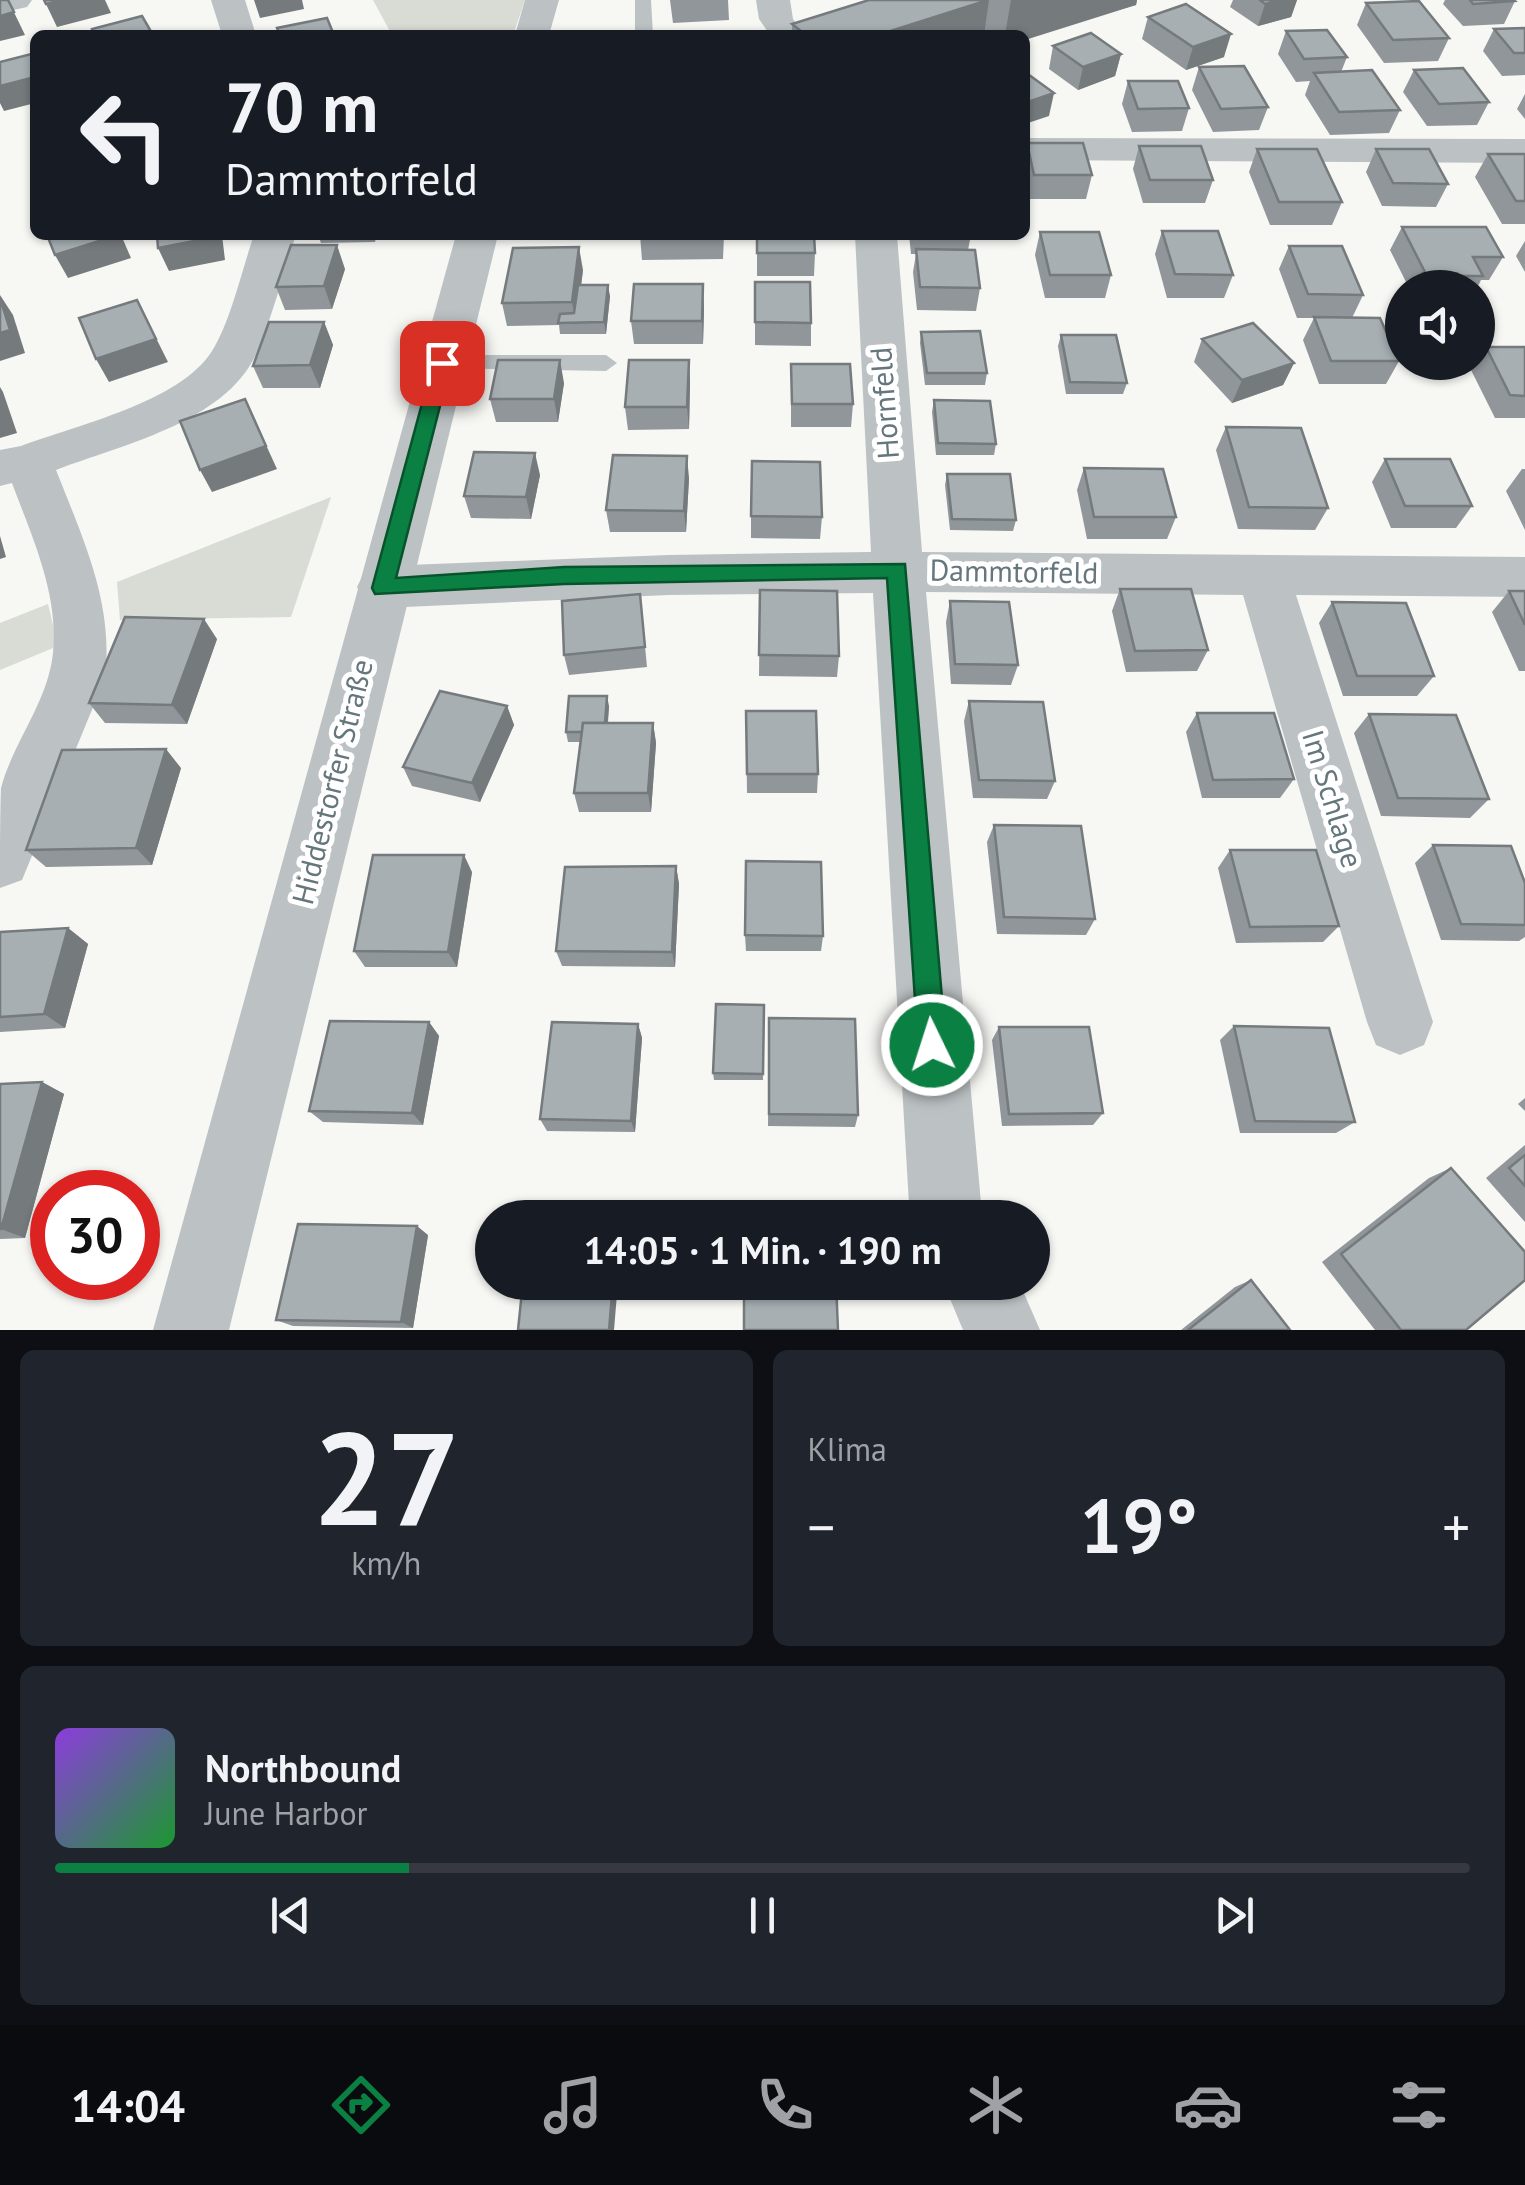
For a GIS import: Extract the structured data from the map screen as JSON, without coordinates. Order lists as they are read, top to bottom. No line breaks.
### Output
{"streets":{"street":["Hornfeld","Dammtorfeld","Hiddestorfer Straße","Im Schlage"]},"crossings":[["Hornfeld","Dammtorfeld"],["Dammtorfeld","Hiddestorfer Straße"],["Dammtorfeld","Im Schlage"]],"page":{"turn":["70 m","Dammtorfeld"],"limit":"30","trip":"14:05 · 1 Min. · 190 m","tile":[["27","km/h"],"Klima"],"heat":["−","19°","+"],"song":["Northbound","June Harbor"],"tabs":"14:04"}}
